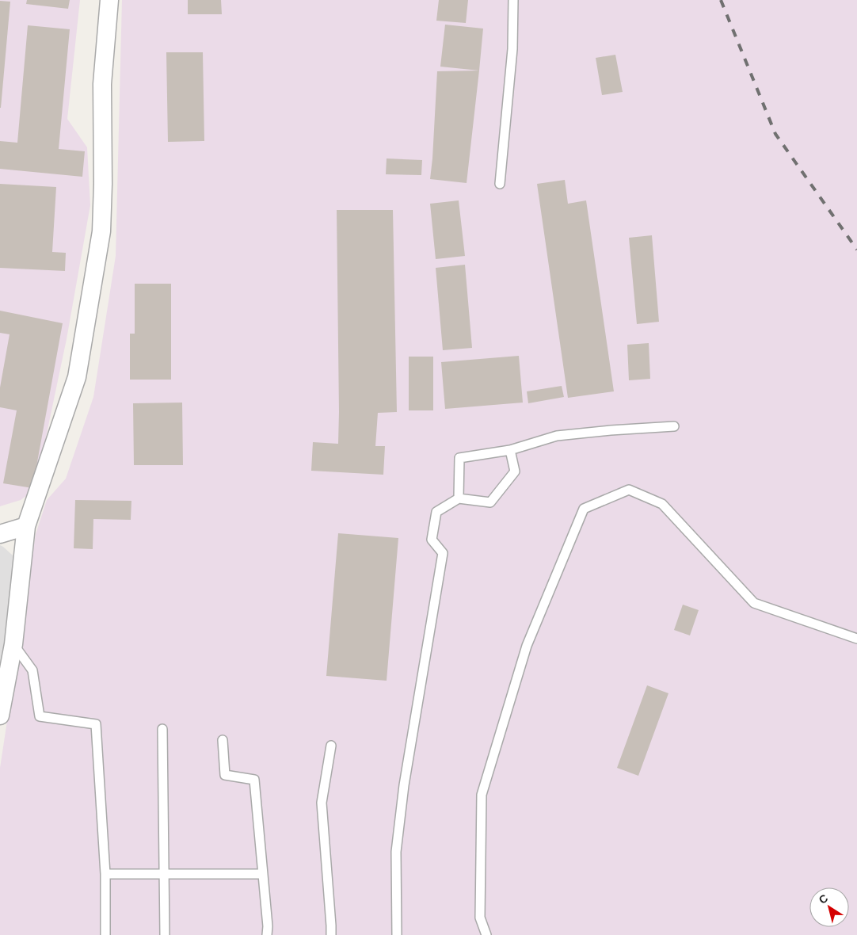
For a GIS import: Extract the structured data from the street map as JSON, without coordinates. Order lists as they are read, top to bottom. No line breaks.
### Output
{"north":"top left"}
